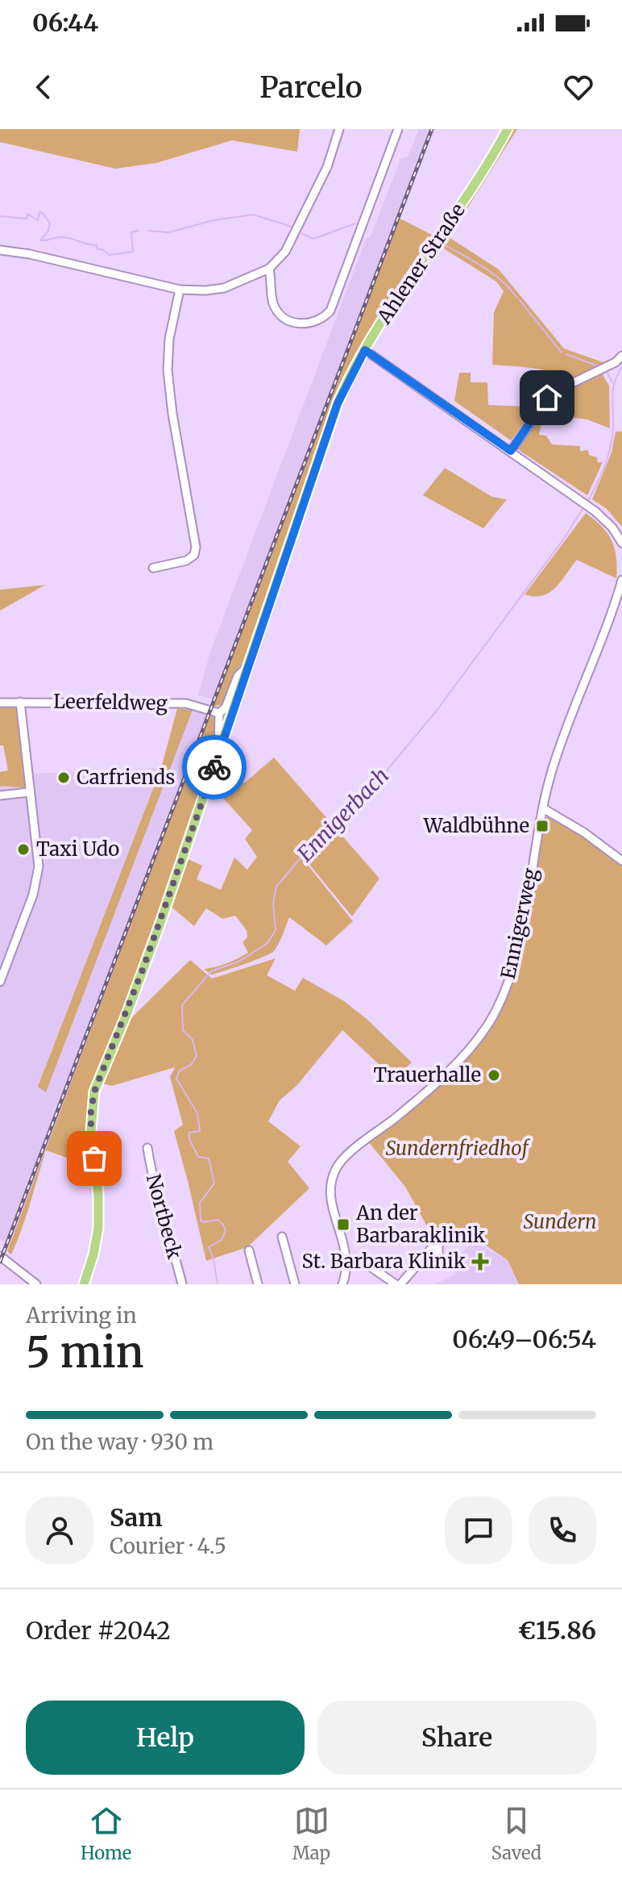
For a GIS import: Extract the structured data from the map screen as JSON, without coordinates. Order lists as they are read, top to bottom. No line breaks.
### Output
{"streets":{"main road":["Ahlener Straße"],"street":["Leerfeldweg","Ennigerweg","Nortbeck"]},"water":["Ennigerbach"],"parks":["Sundernfriedhof","Sundern"],"places":{"other":["Carfriends","Taxi Udo","Trauerhalle"],"transit":["Waldbühne","An der Barbaraklinik"],"health":["St. Barbara Klinik"]},"page":{"status":"06:44","header":"Parcelo","heading":["5 min","Arriving in","06:49–06:54"],"panel":["Sam","Courier · 4.5","Order #2042","€15.86"],"bar":"On the way · 930 m","buttons":["Help","Share"],"tabs":["Home","Map","Saved"]}}
